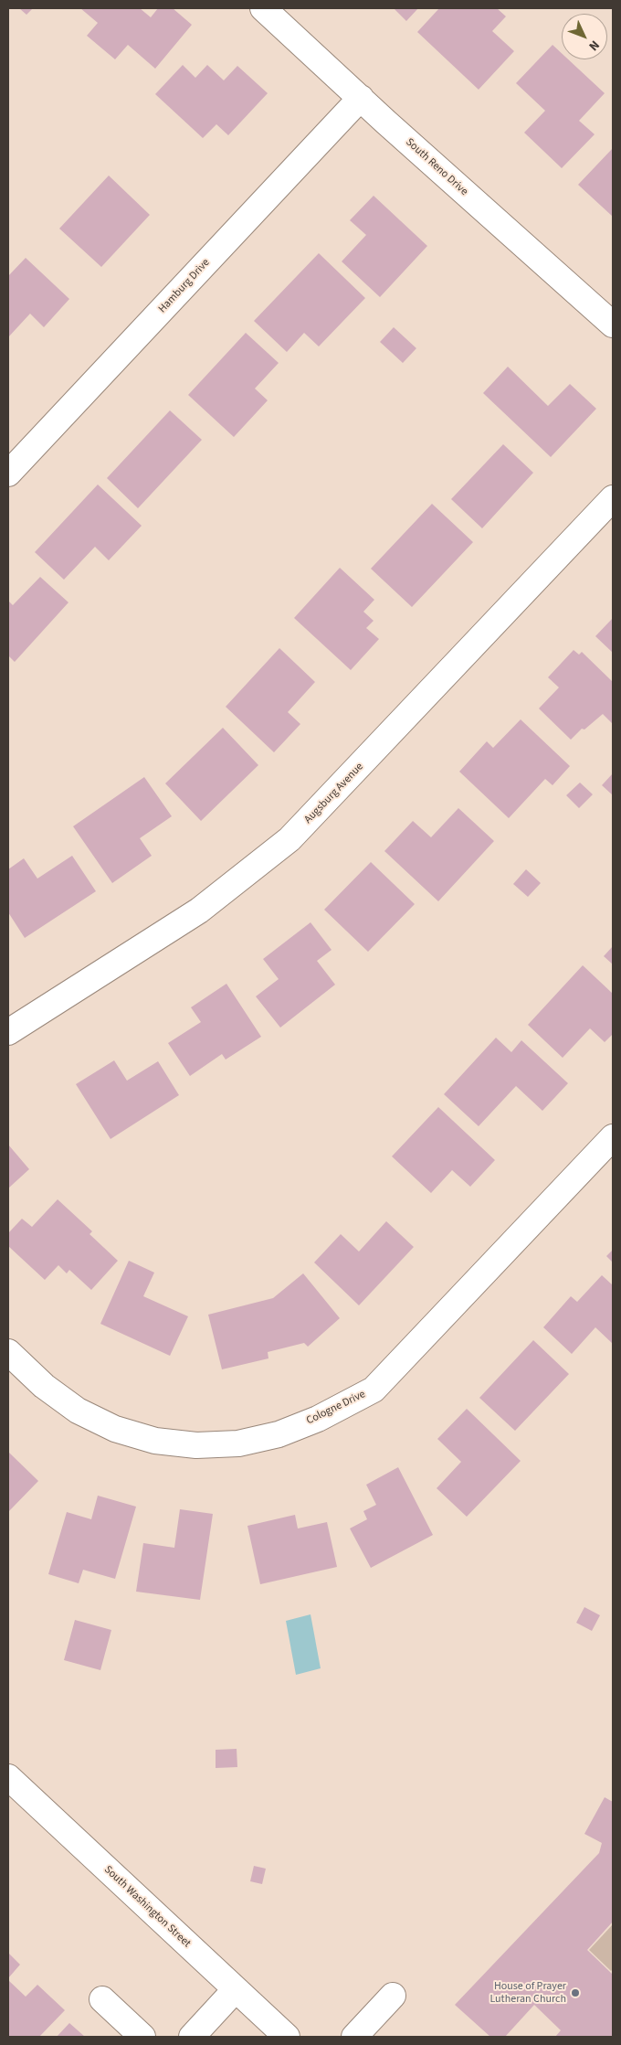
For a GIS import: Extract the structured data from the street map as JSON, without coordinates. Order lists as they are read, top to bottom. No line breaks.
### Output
{"streets":{"street":["South Reno Drive","Hamburg Drive","Augsburg Avenue","Cologne Drive","South Washington Street"]},"crossings":[["South Reno Drive","Hamburg Drive"]],"places":["House of Prayer Lutheran Church"],"north":"bottom right"}
